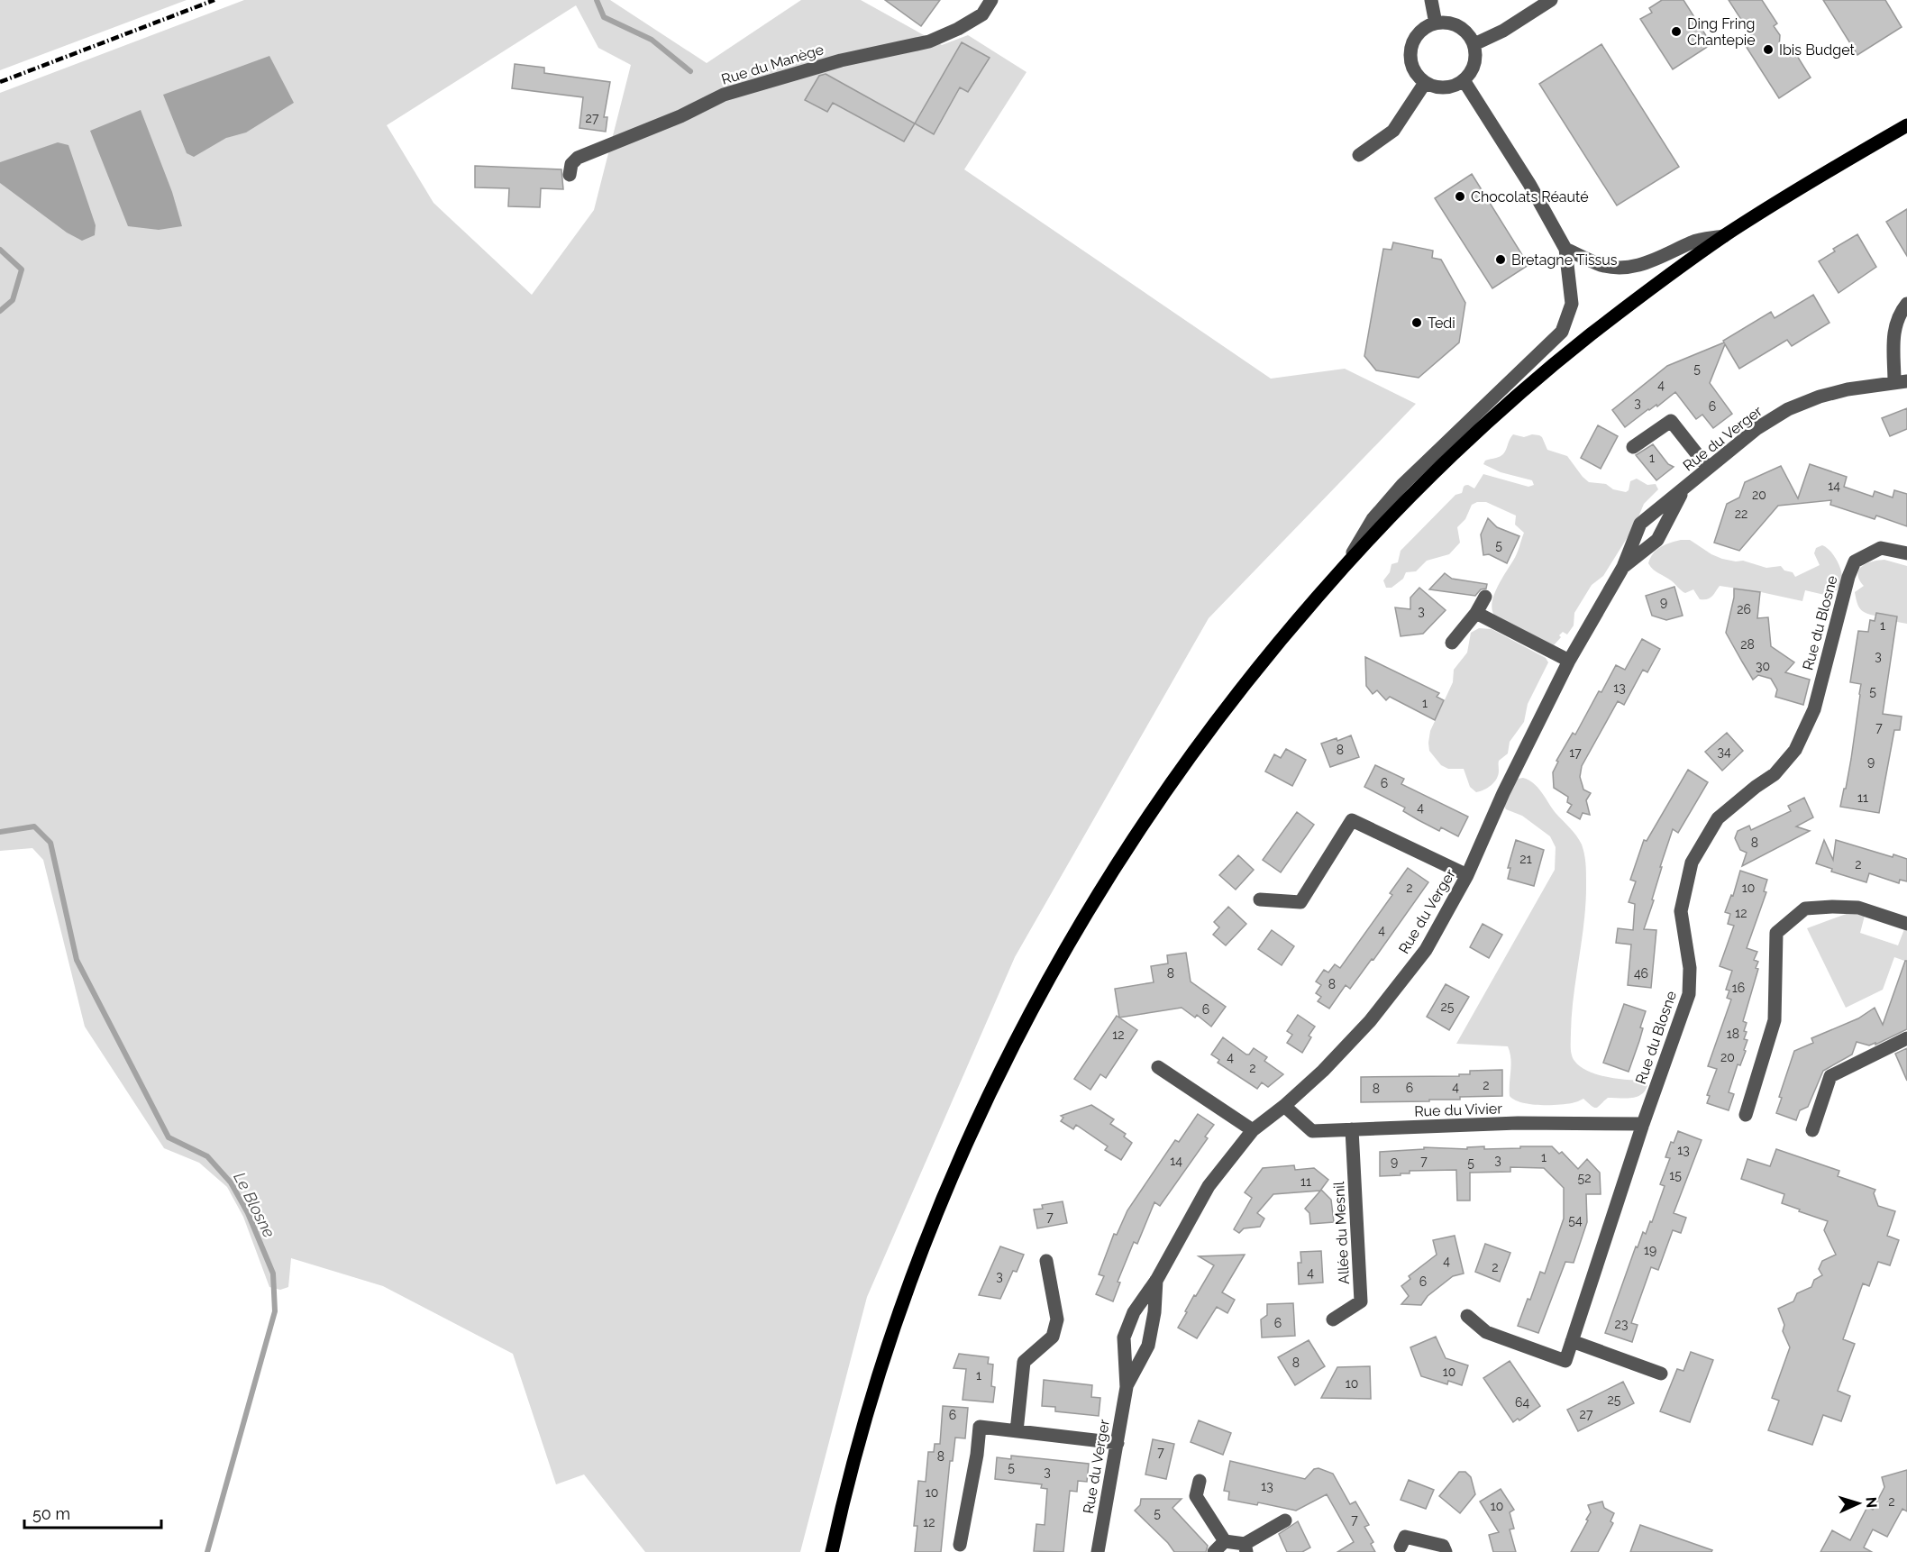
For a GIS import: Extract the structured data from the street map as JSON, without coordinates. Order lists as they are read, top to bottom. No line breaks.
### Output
{"streets":{"street":["Rue du Manège","Rue du Verger","Rue du Blosne","Rue du Vivier","Allée du Mesnil"]},"crossings":[["Rue du Verger","Rue du Vivier"],["Rue du Blosne","Rue du Vivier"],["Rue du Vivier","Allée du Mesnil"]],"water":["Le Blosne"],"places":["Ding Fring Chantepie","Ibis Budget","Chocolats Réauté","Bretagne Tissus","Tedi"],"house_numbers":["27","5","4","3","6","1","14","20","22","5","9","26","3","1","28","3","30","13","5","1","7","8","34","17","9","6","11","4","8","21","2","2","10","12","4","8","46","8","16","25","6","18","12","4","20","2","2","4","6","8","13","1","3","14","7","9","5","15","52","11","7","54","19","4","2","4","3","6","6","23","8","10","1","10","25","64","27","6","7","8","5","3","13","10","2","10","5","7","12"],"scale_bar":"50 m","north":"right"}
